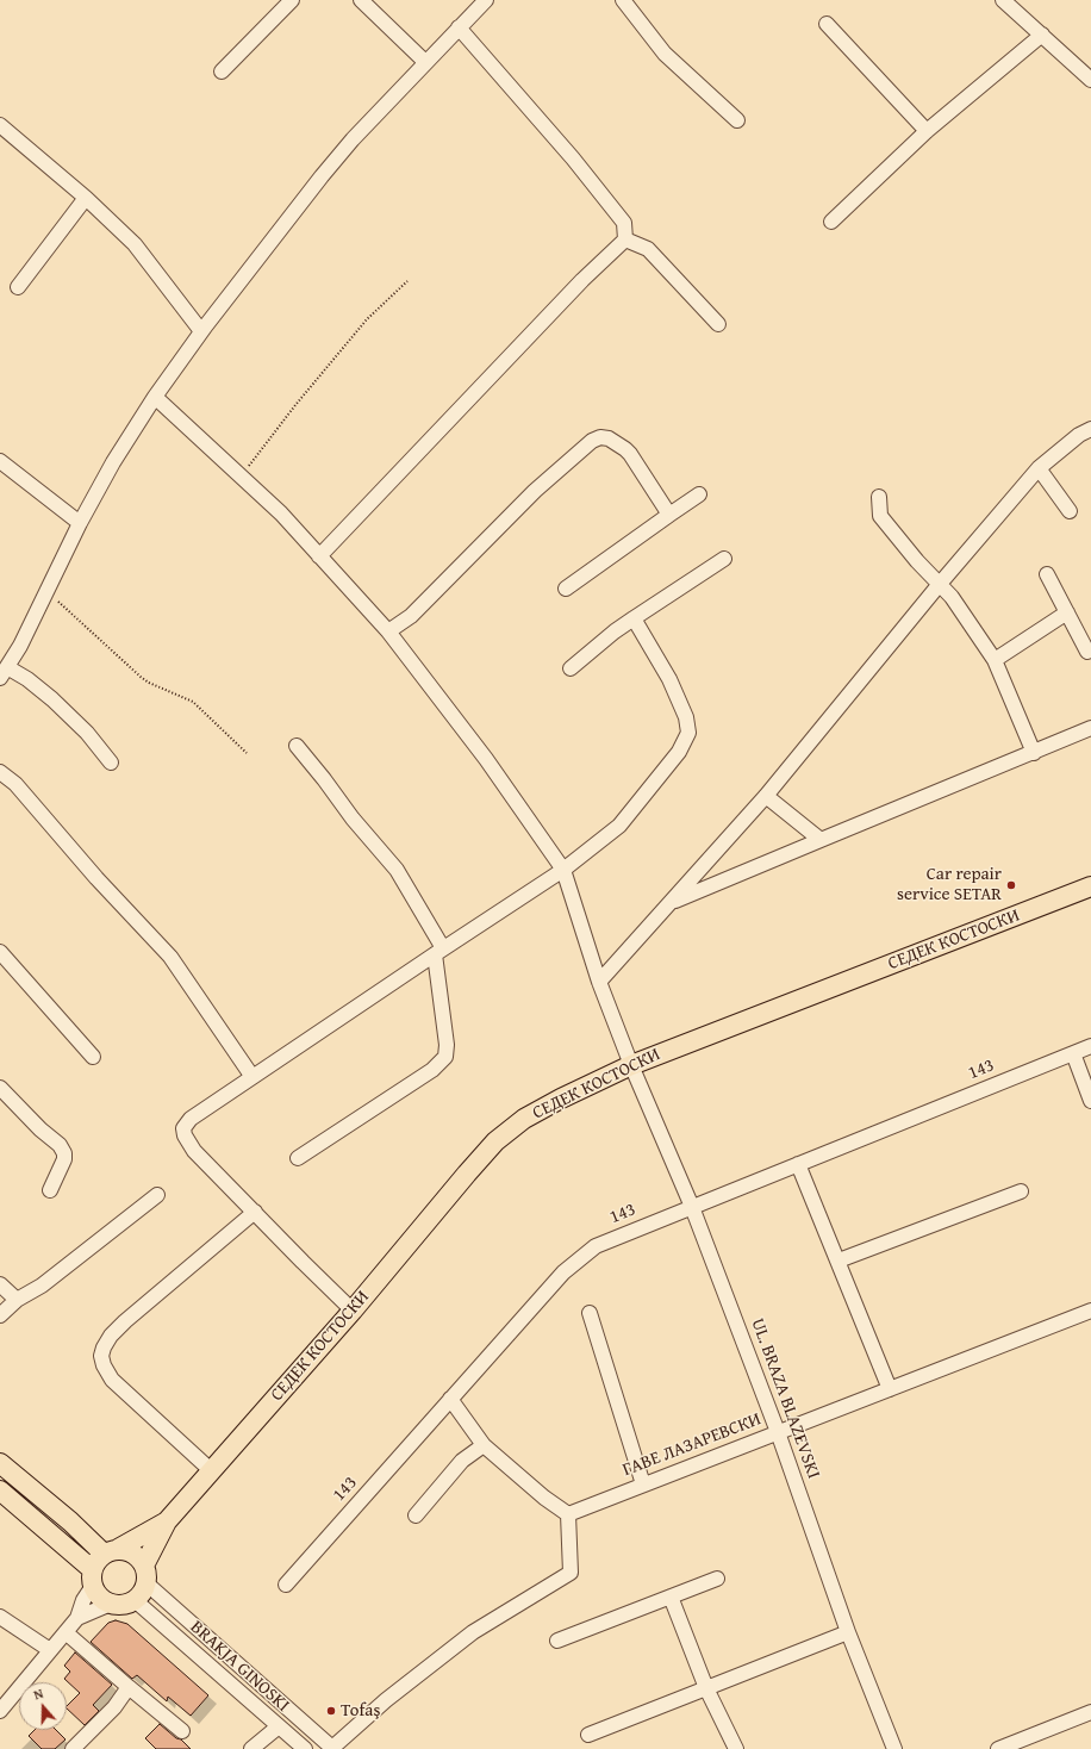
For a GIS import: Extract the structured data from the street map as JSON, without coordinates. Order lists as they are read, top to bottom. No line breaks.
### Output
{"streets":{"main road":["СЕДЕК КОСТОСКИ","BRAKJA GINOSKI"],"street":["143","UL. BRAZA BLAZEVSKI","ГАВЕ ЛАЗАРЕВСКИ"]},"crossings":[["СЕДЕК КОСТОСКИ","UL. BRAZA BLAZEVSKI"],["143","UL. BRAZA BLAZEVSKI"],["UL. BRAZA BLAZEVSKI","ГАВЕ ЛАЗАРЕВСКИ"]],"places":["Car repair service SETAR","Tofaş"],"north":"top"}
